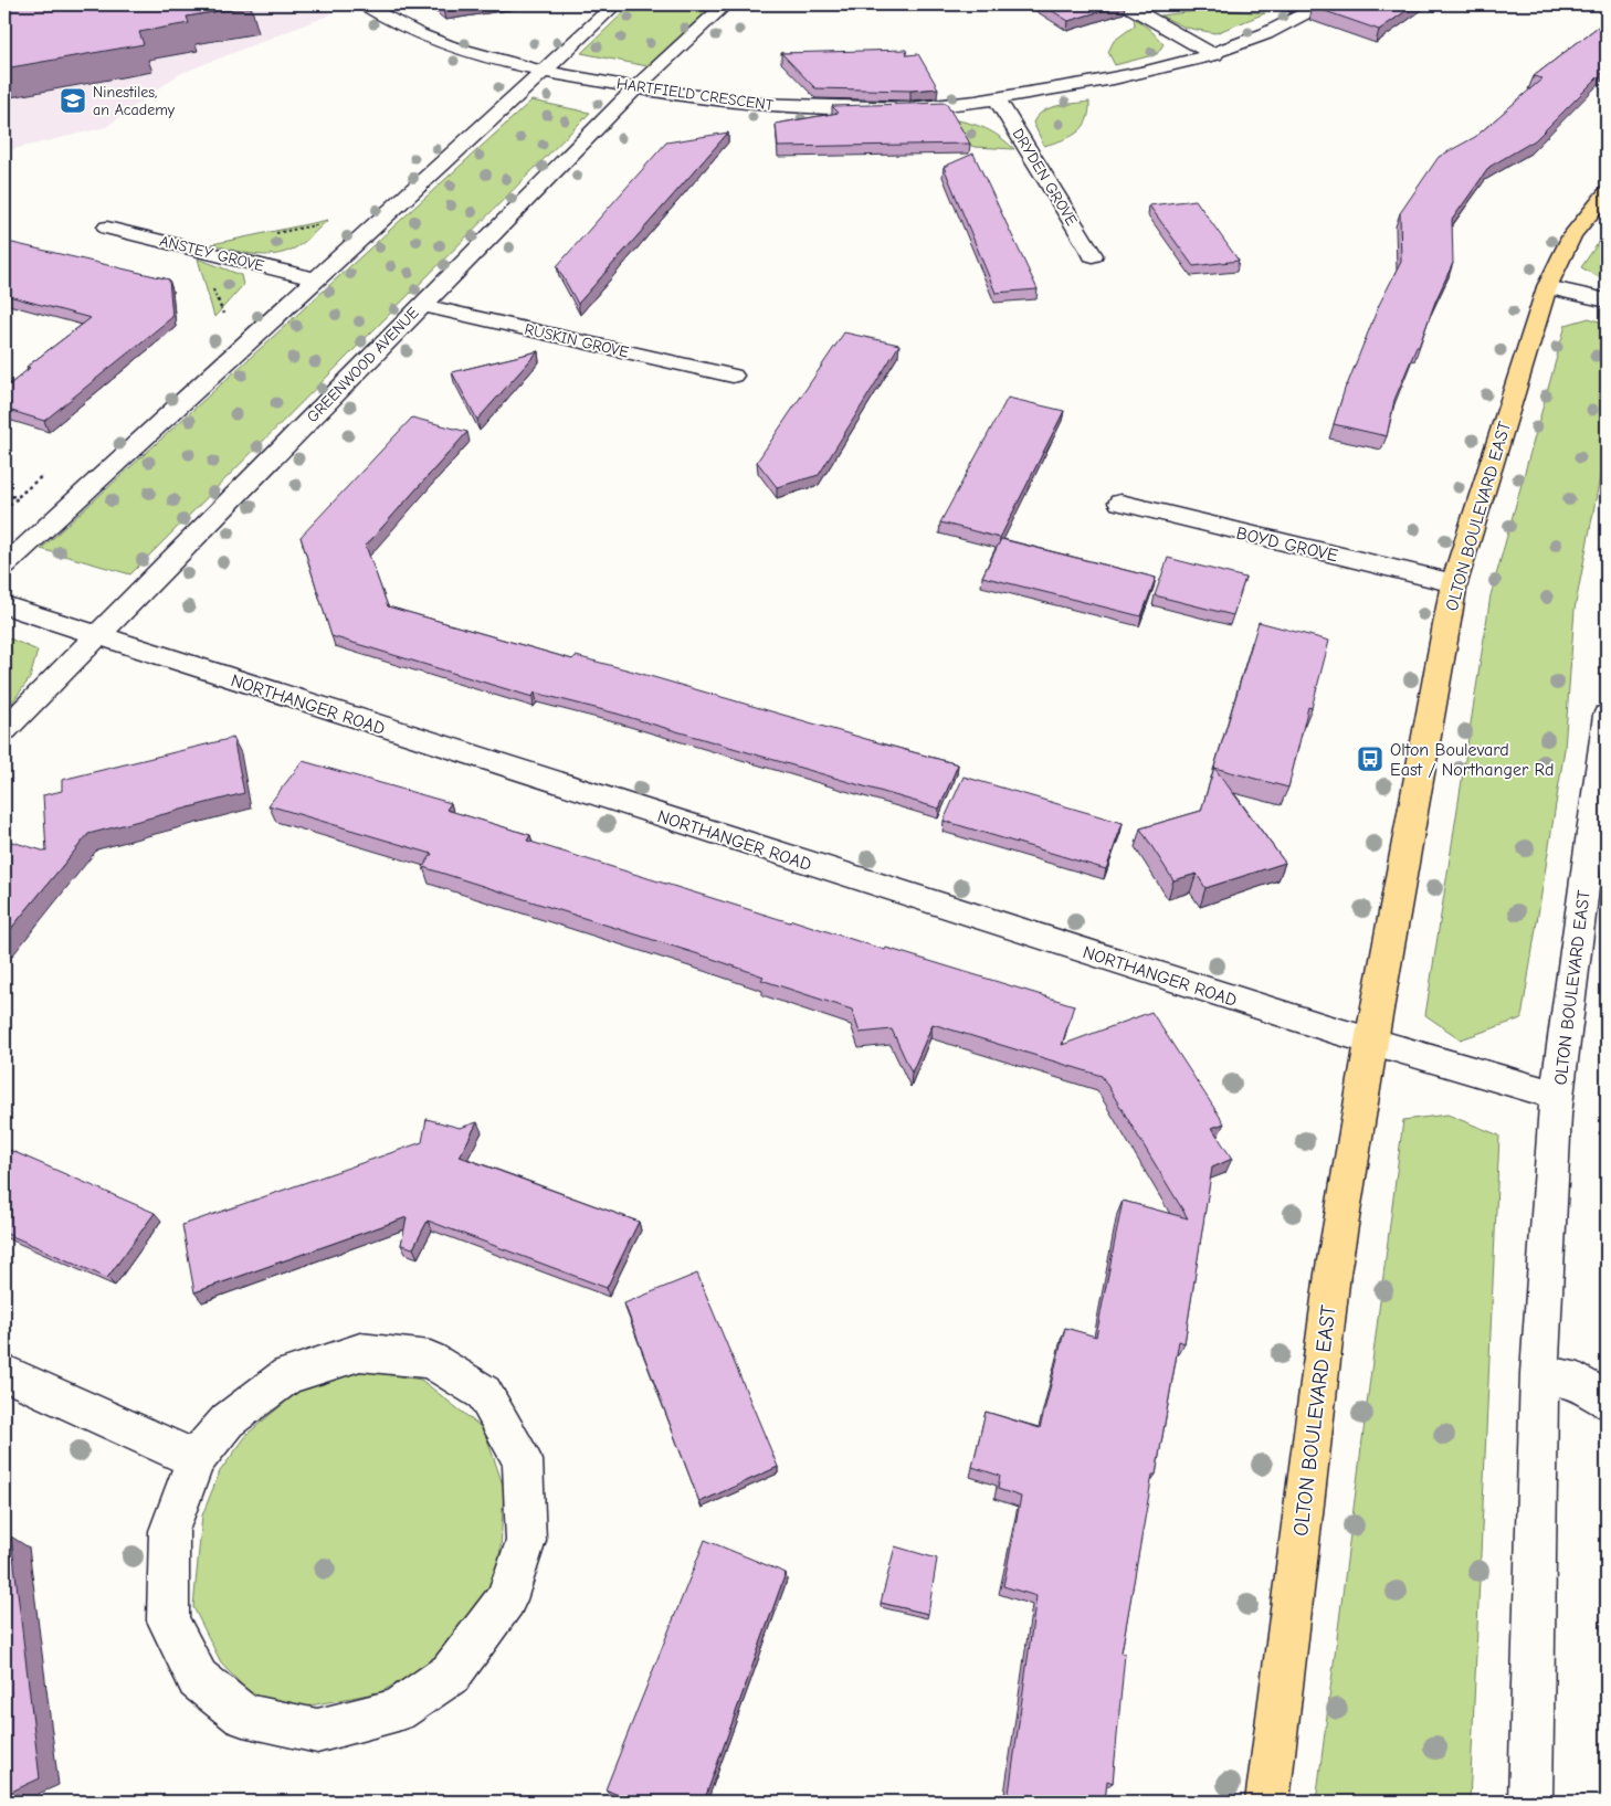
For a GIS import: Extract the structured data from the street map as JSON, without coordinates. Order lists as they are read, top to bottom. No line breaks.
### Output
{"streets":{"main road":["OLTON BOULEVARD EAST"],"street":["HARTFIELD CRESCENT","DRYDEN GROVE","ANSTEY GROVE","RUSKIN GROVE","GREENWOOD AVENUE","BOYD GROVE","NORTHANGER ROAD"]},"crossings":[["HARTFIELD CRESCENT","DRYDEN GROVE"],["HARTFIELD CRESCENT","GREENWOOD AVENUE"],["RUSKIN GROVE","GREENWOOD AVENUE"],["GREENWOOD AVENUE","NORTHANGER ROAD"],["OLTON BOULEVARD EAST","BOYD GROVE"],["OLTON BOULEVARD EAST","NORTHANGER ROAD"]],"places":{"school or university":["Ninestiles, an Academy"],"bus stop":["Olton Boulevard East / Northanger Rd"]}}
